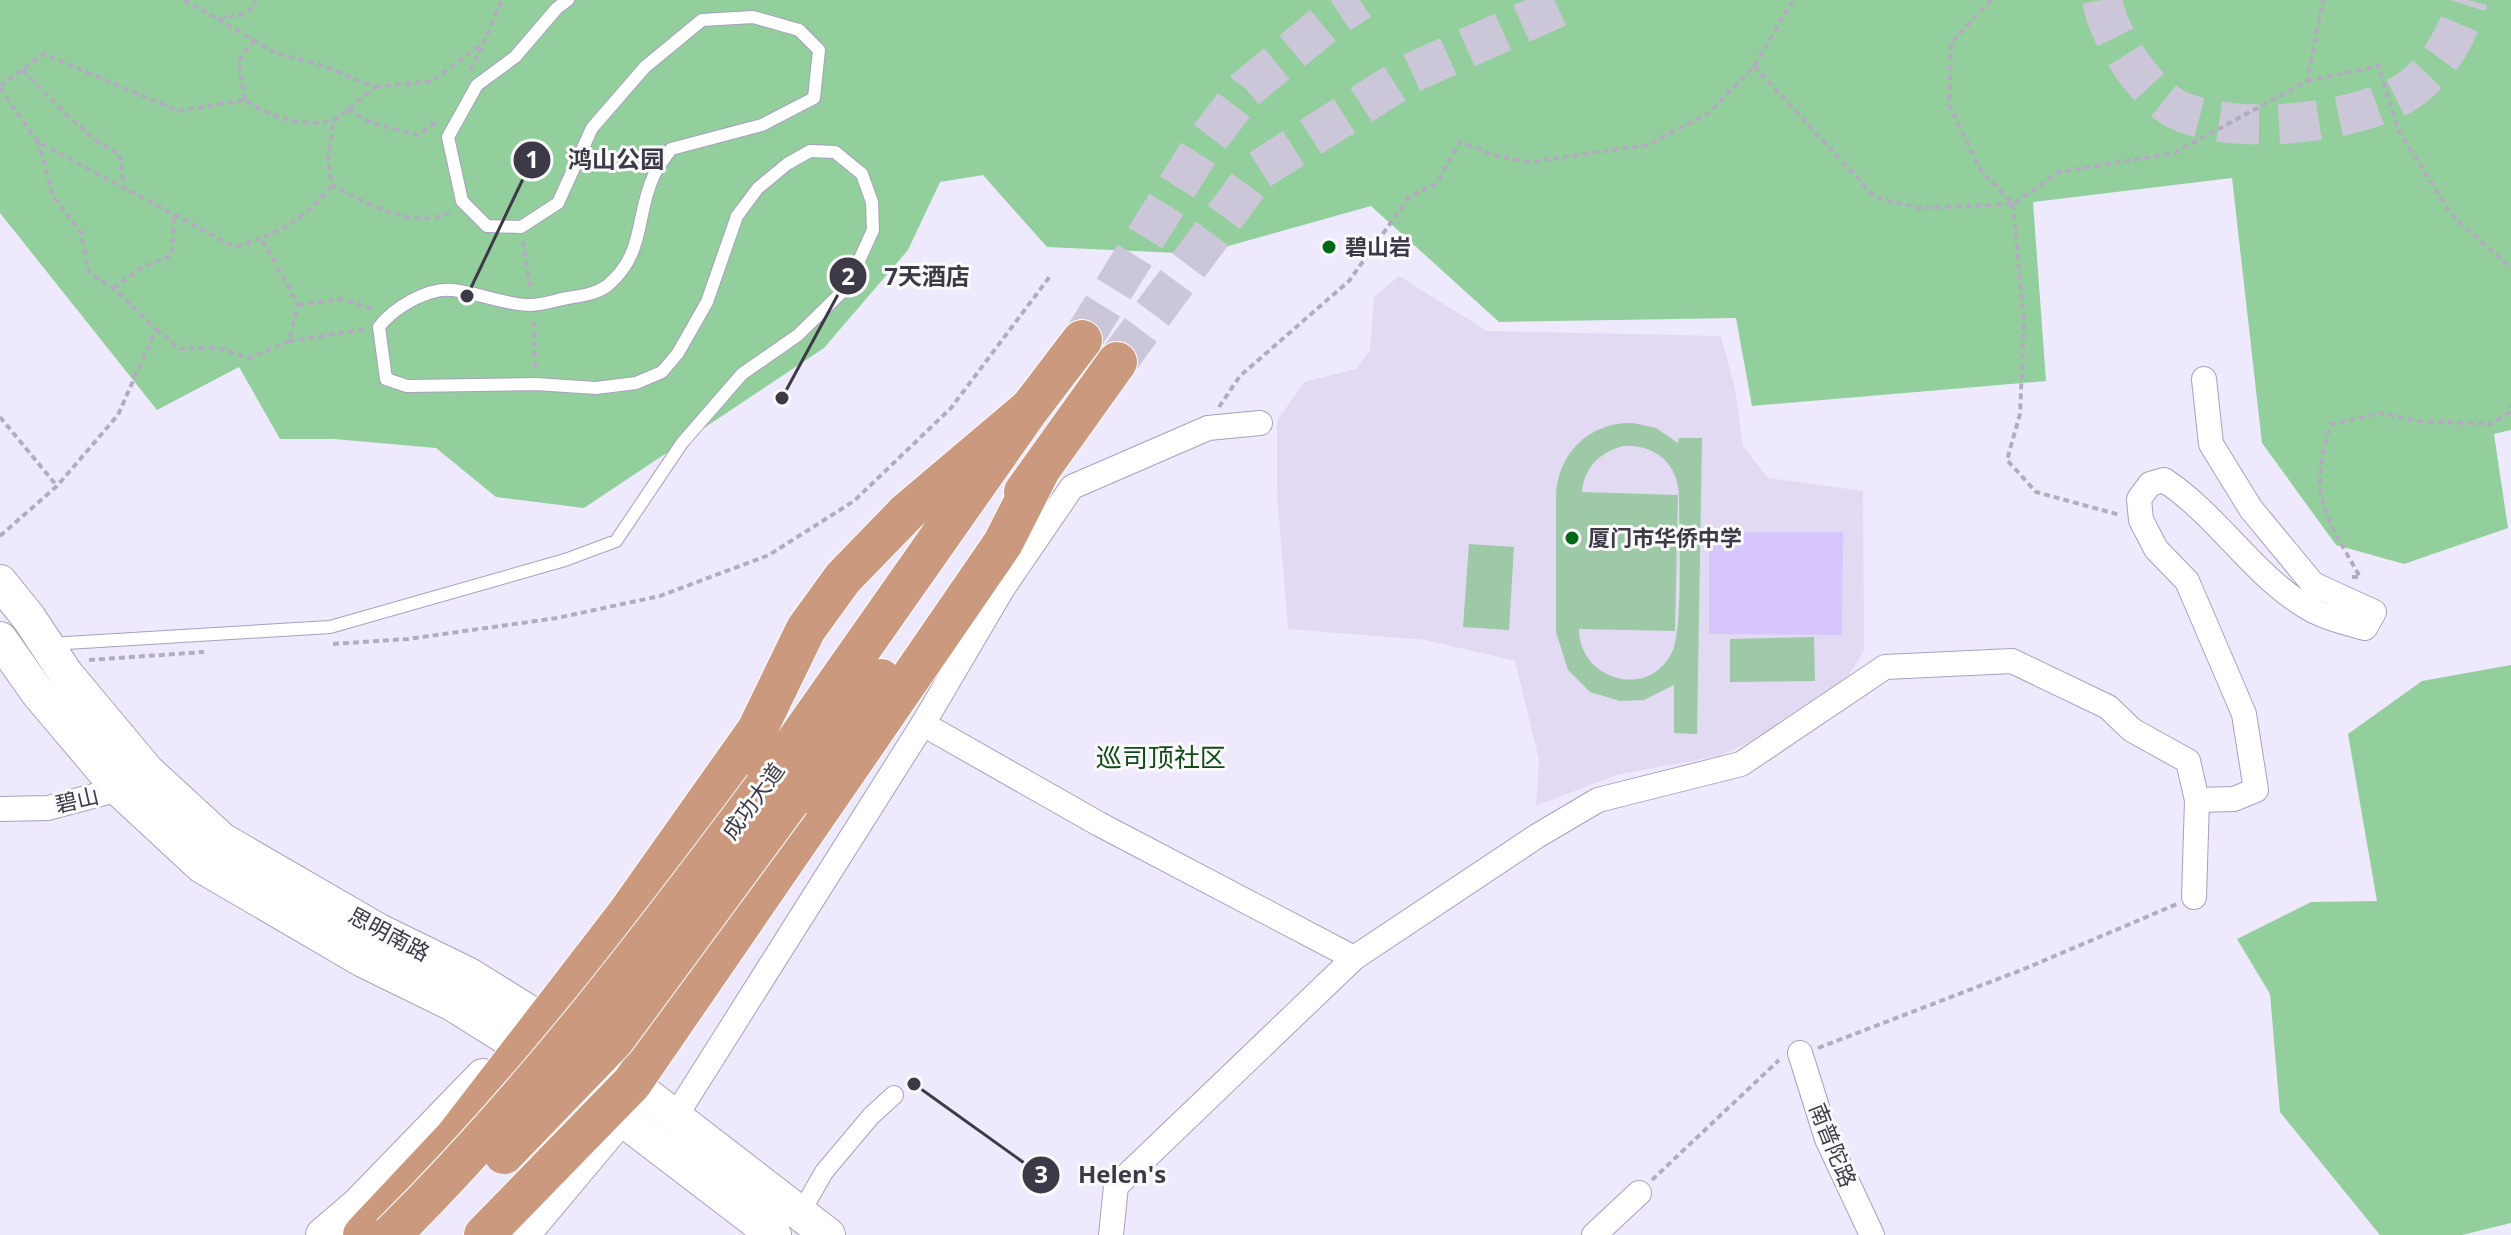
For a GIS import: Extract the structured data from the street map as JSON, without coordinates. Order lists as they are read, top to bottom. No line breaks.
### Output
{"streets":{"highway":["成功大道"],"main road":["思明南路"],"street":["碧山","南普陀路"]},"crossings":[["碧山","思明南路"]],"districts":["巡司顶社区"],"places":["碧山岩","鸿山公园","7天酒店","厦门市华侨中学","Helen's"]}
